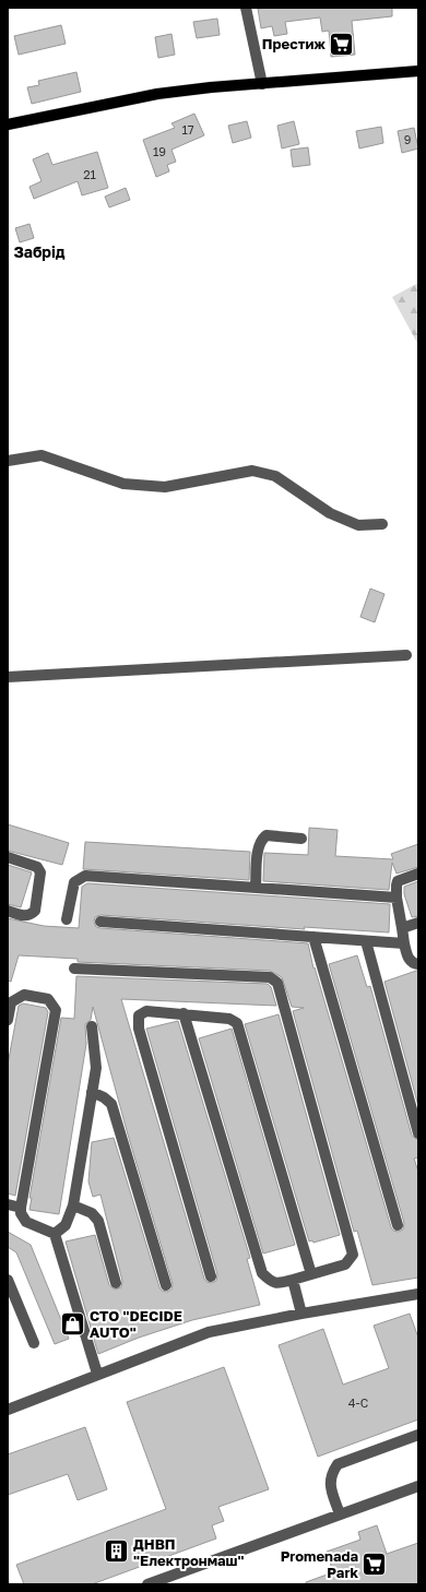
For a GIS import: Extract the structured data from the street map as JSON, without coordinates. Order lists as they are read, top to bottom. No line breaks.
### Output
{"districts":["Забрід"],"places":{"supermarket":["Престиж","Promenada Park"],"shop":["СТО \"DECIDE AUTO\""],"building":["ДНВП \"Електронмаш\""]},"house_numbers":["17","9","19","21","4-С"]}
